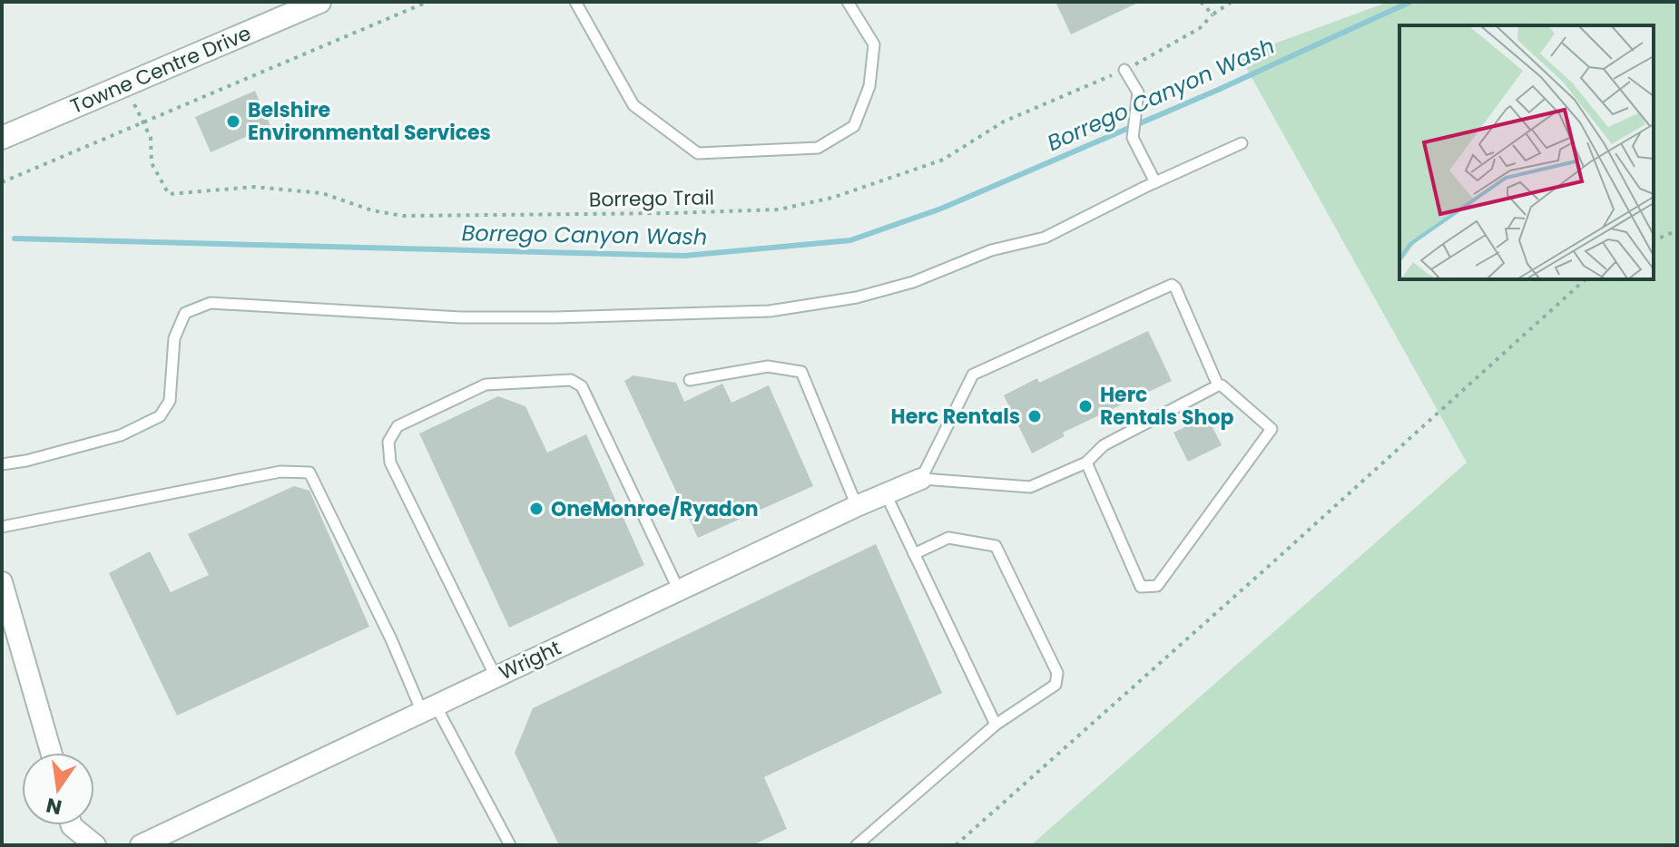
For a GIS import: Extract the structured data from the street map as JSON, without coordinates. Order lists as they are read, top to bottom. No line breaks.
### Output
{"streets":{"street":["Towne Centre Drive","Wright"],"path":["Borrego Trail"]},"crossings":[["Towne Centre Drive","Borrego Trail"]],"water":["Borrego Canyon Wash"],"places":["Belshire Environmental Services","Herc Rentals Shop","Herc Rentals","OneMonroe/Ryadon"],"north":"bottom"}
